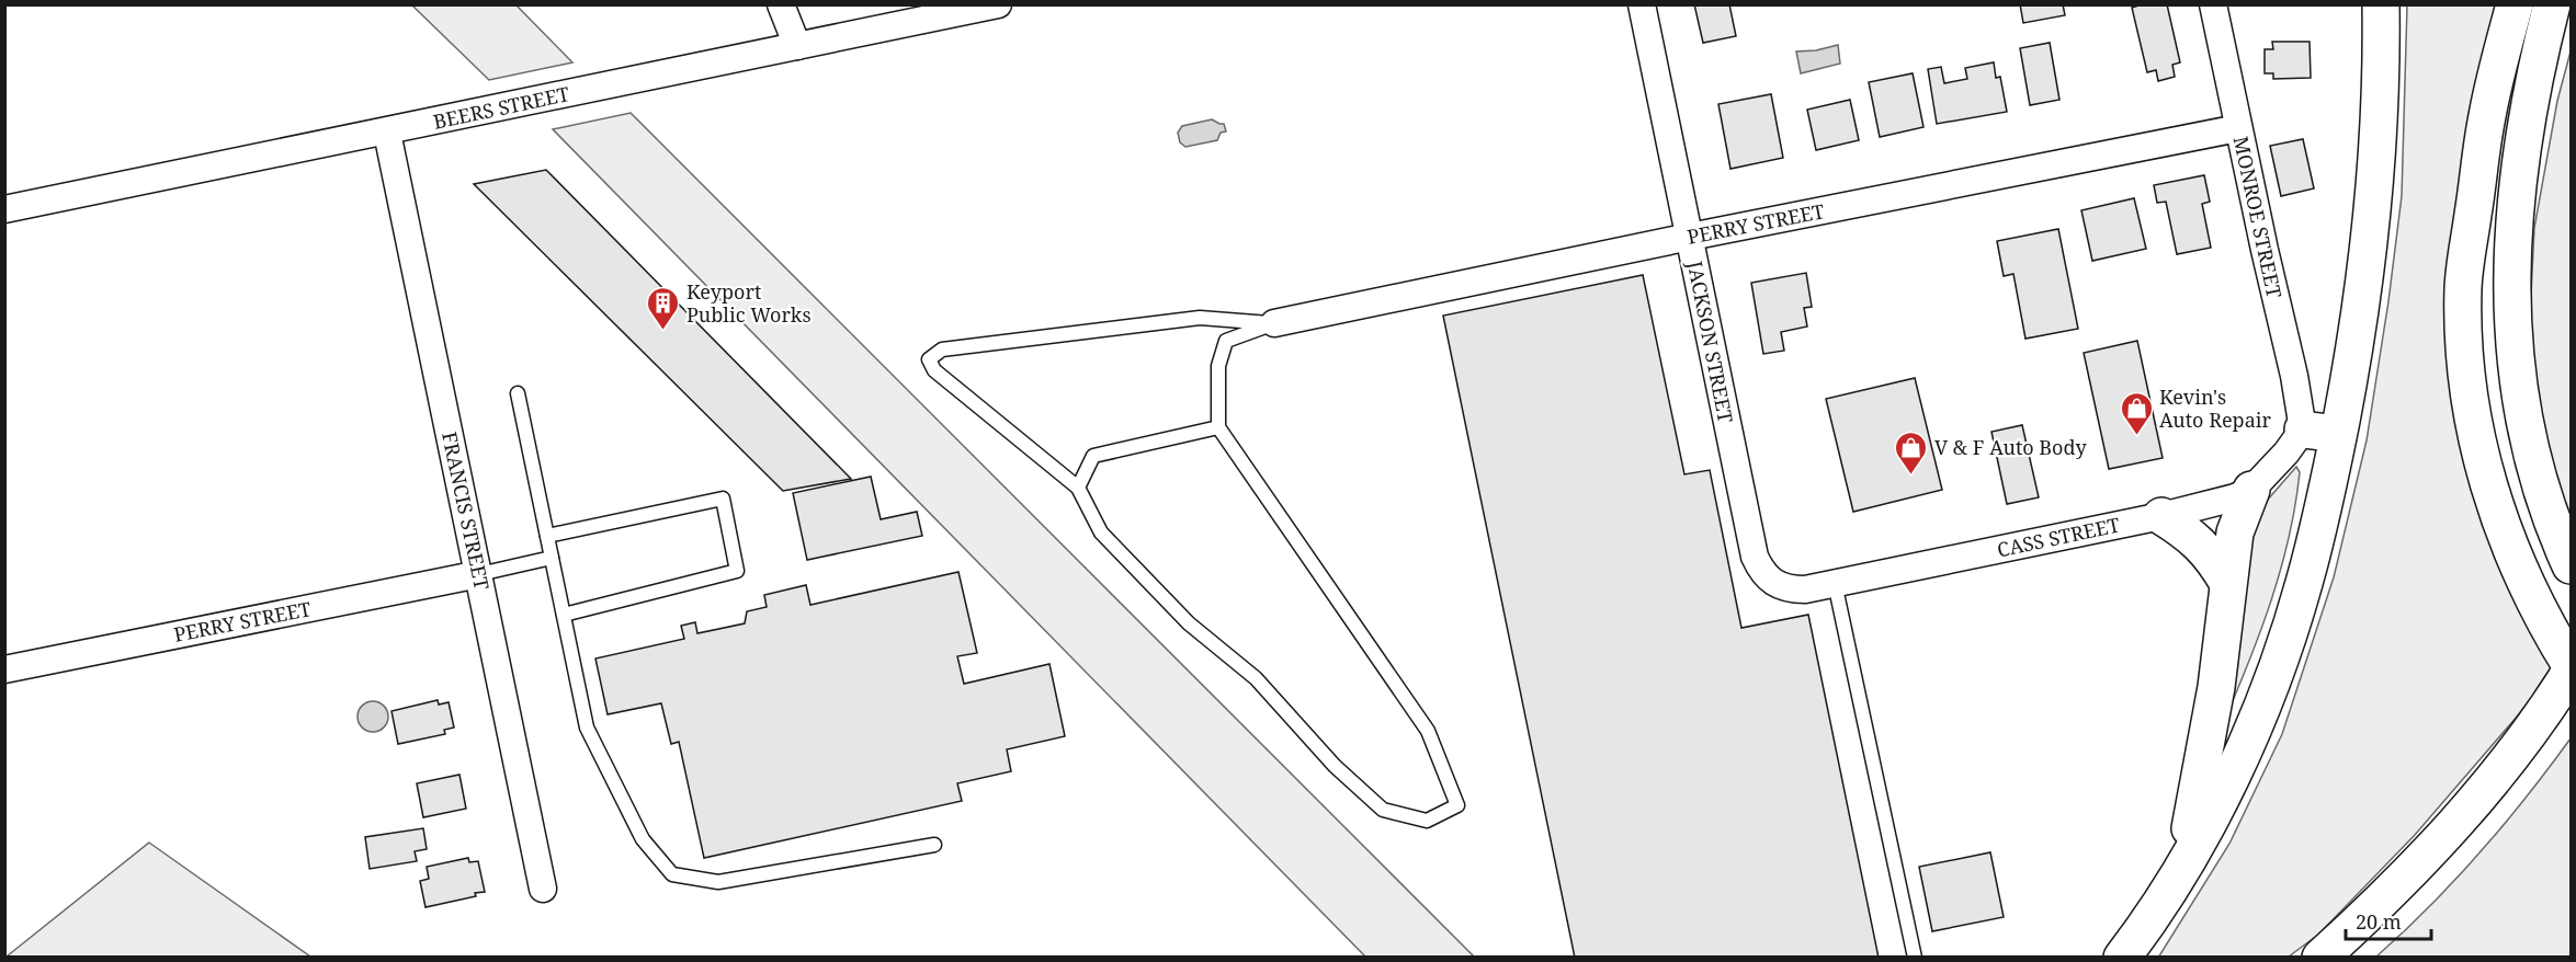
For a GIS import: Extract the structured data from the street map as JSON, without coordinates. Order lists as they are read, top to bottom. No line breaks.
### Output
{"streets":{"street":["BEERS STREET","MONROE STREET","PERRY STREET","JACKSON STREET","FRANCIS STREET","CASS STREET"]},"crossings":[["BEERS STREET","FRANCIS STREET"],["MONROE STREET","PERRY STREET"],["MONROE STREET","CASS STREET"],["PERRY STREET","JACKSON STREET"],["PERRY STREET","FRANCIS STREET"],["JACKSON STREET","CASS STREET"]],"places":{"building":["Keyport Public Works"],"shop":["Kevin's Auto Repair","V & F Auto Body"]},"scale_bar":"20 m"}
